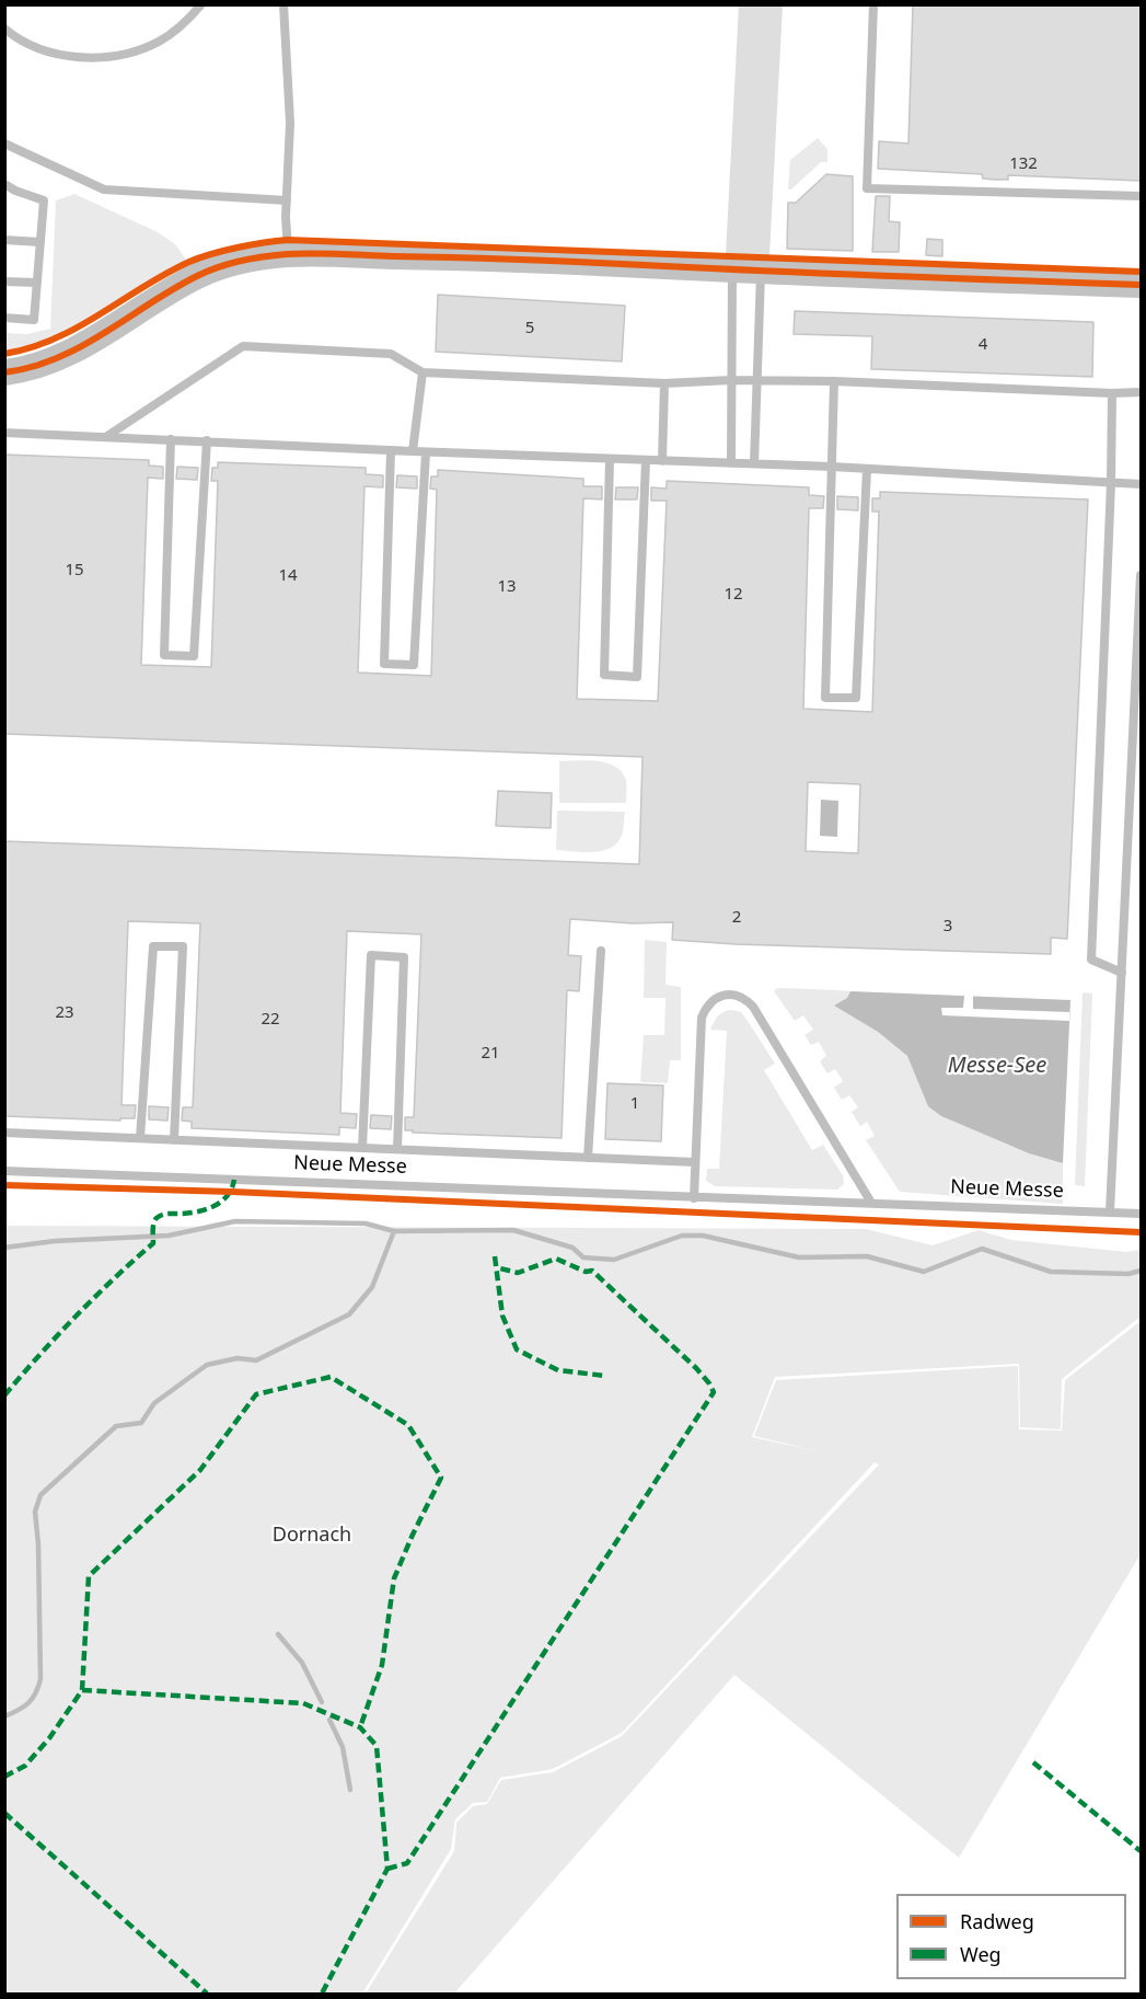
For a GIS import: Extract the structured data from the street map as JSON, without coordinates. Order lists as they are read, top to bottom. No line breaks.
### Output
{"streets":{"lane":["Neue Messe"]},"water":["Messe-See"],"parks":["Dornach"],"house_numbers":["132","5","4","15","14","13","12","2","3","23","22","21","1"],"legend":["Radweg","Weg"]}
